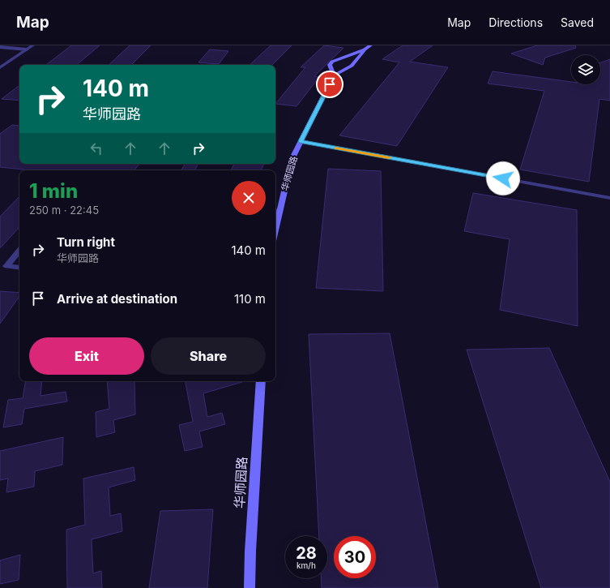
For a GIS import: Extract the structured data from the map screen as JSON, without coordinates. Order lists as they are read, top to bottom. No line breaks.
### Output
{"streets":{"main road":["华师园路"]},"page":{"header":"Map","nav":["Map","Directions","Saved"],"turn":["140 m","华师园路"],"heading":["1 min","250 m · 22:45"],"list":[{"name":"Turn right","note":"华师园路","value":"140 m"},{"name":"Arrive at destination","value":"110 m"}],"buttons":["Exit","Share"],"speed":"28 km/h","limit":"30"}}
